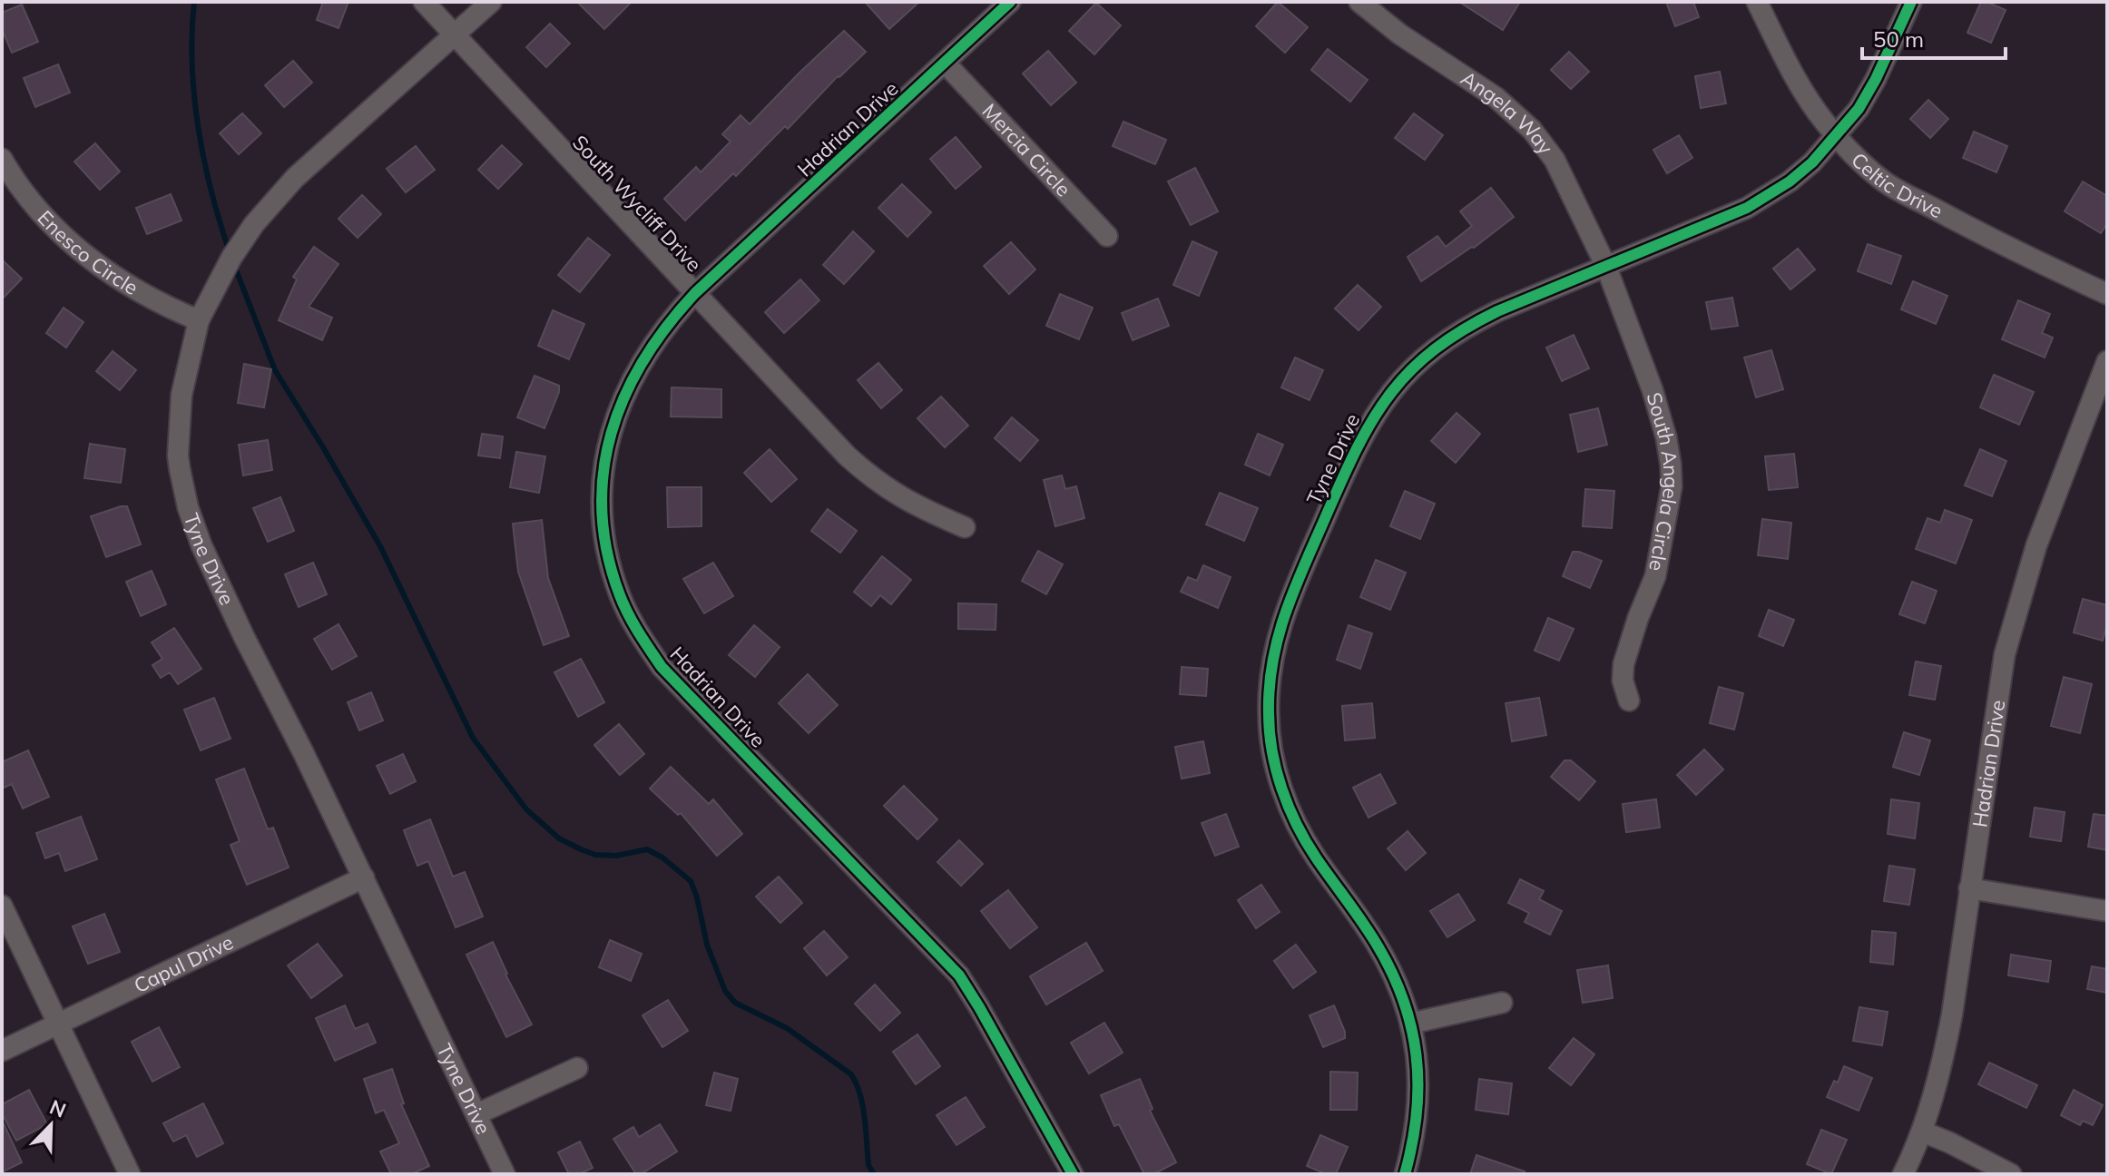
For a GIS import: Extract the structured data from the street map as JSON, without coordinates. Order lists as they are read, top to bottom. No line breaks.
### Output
{"streets":{"street":["Angela Way","Hadrian Drive","Mercia Circle","Celtic Drive","South Wycliff Drive","Enesco Circle","Tyne Drive","South Angela Circle","Capul Drive"]},"crossings":[["Angela Way","Tyne Drive"],["Angela Way","South Angela Circle"],["Hadrian Drive","Mercia Circle"],["Hadrian Drive","South Wycliff Drive"],["Celtic Drive","Tyne Drive"],["South Wycliff Drive","Tyne Drive"],["Enesco Circle","Tyne Drive"],["Tyne Drive","South Angela Circle"],["Tyne Drive","Capul Drive"]],"scale_bar":"50 m","north":"top right"}
